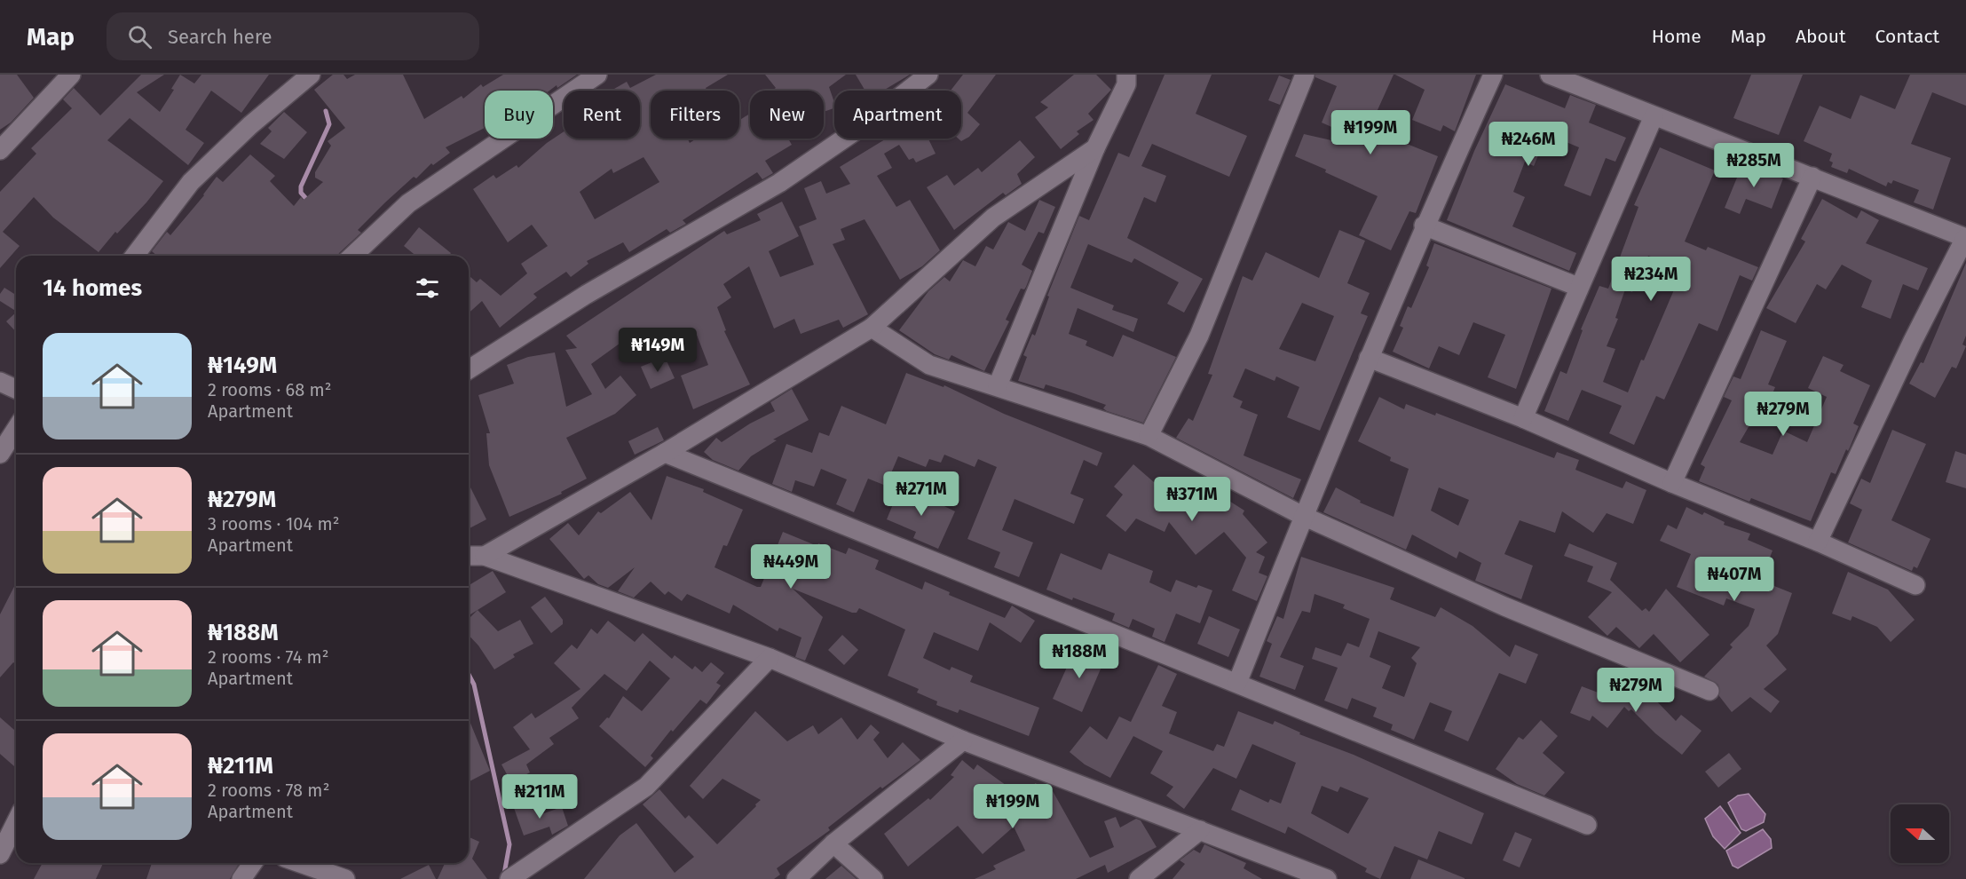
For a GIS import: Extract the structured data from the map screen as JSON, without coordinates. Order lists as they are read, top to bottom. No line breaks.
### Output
{"north":"left","page":{"header":"Map","search":"Search here","nav":["Home","Map","About","Contact"],"chip":["Buy","Rent","Filters","New","Apartment"],"price":["₦199M","₦246M","₦285M","₦234M","₦149M","₦279M","₦271M","₦371M","₦449M","₦407M","₦188M","₦279M","₦211M","₦199M"],"heading":"14 homes","list":[{"name":"₦149M","note":"2 rooms · 68 m² · Apartment"},{"name":"₦279M","note":"3 rooms · 104 m² · Apartment"},{"name":"₦188M","note":"2 rooms · 74 m² · Apartment"},{"name":"₦211M","note":"2 rooms · 78 m² · Apartment"}]}}
